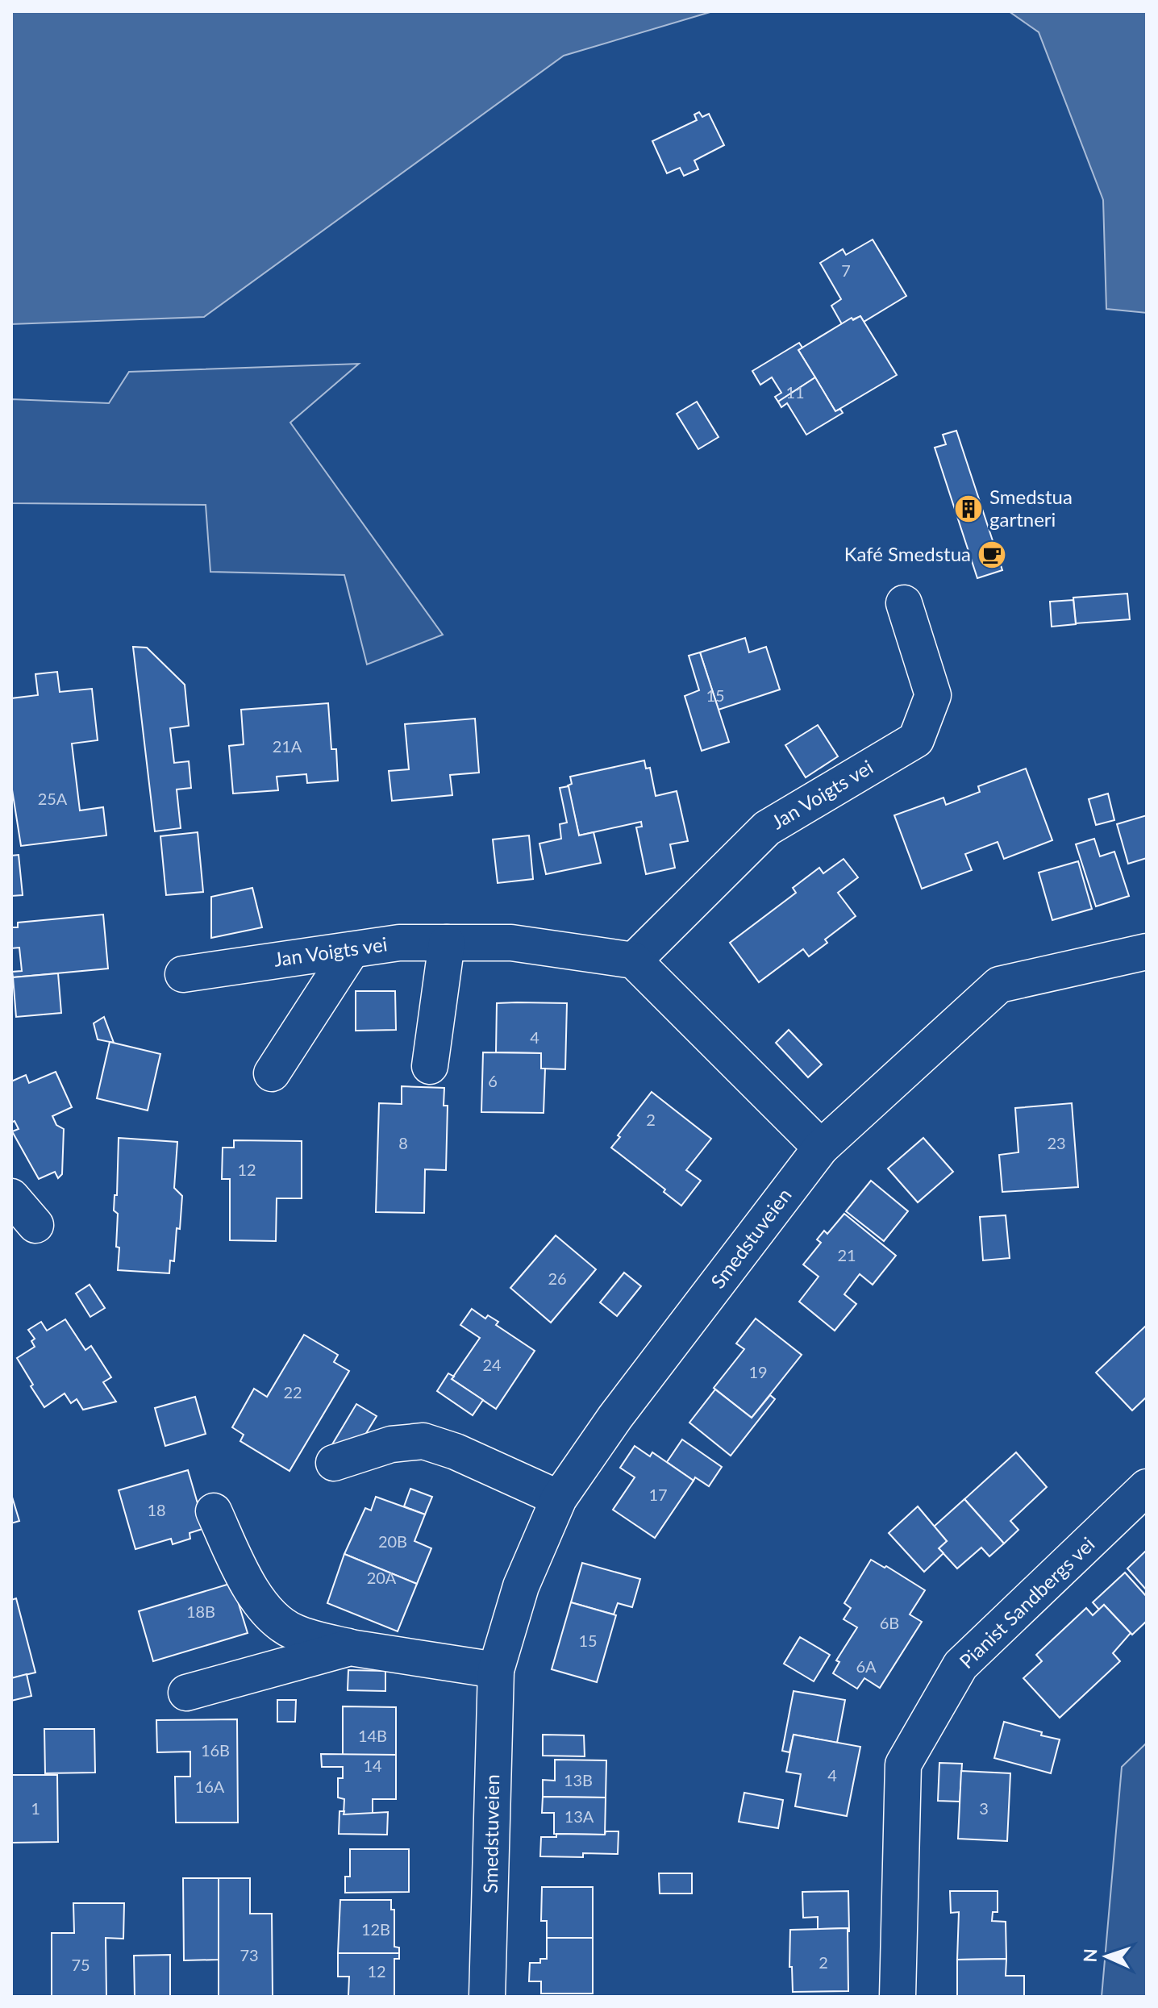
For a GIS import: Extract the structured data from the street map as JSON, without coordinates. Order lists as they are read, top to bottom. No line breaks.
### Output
{"streets":{"street":["Jan Voigts vei","Smedstuveien","Pianist Sandbergs vei"]},"places":{"building":["Smedstua gartneri"],"cafe":["Kafé Smedstua"]},"house_numbers":["7","11","15","21A","25A","4","6","2","8","23","12","21","26","24","19","22","17","18","20B","20A","18B","6B","15","6A","14B","16B","14","4","13B","16A","1","3","13A","12B","73","2","75","12"],"north":"left"}
